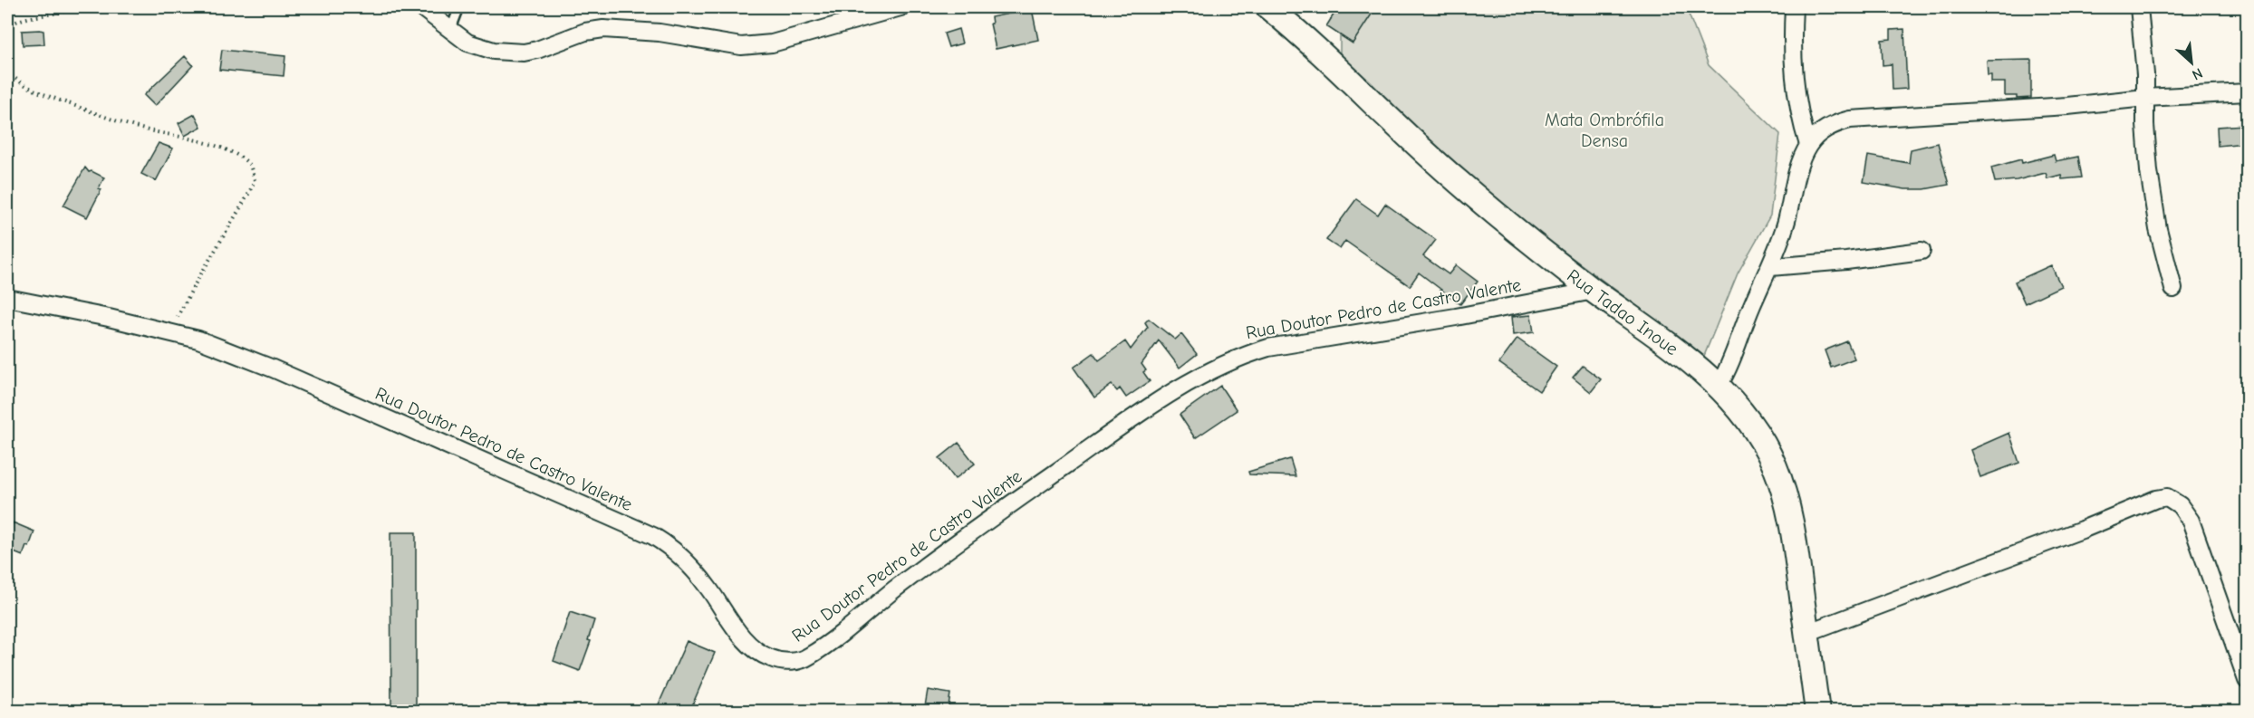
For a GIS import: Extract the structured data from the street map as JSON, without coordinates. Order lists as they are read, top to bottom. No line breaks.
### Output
{"streets":{"street":["Rua Doutor Pedro de Castro Valente","Rua Tadao Inoue"]},"crossings":[["Rua Doutor Pedro de Castro Valente","Rua Tadao Inoue"]],"parks":["Mata Ombrófila Densa"],"north":"bottom right"}
